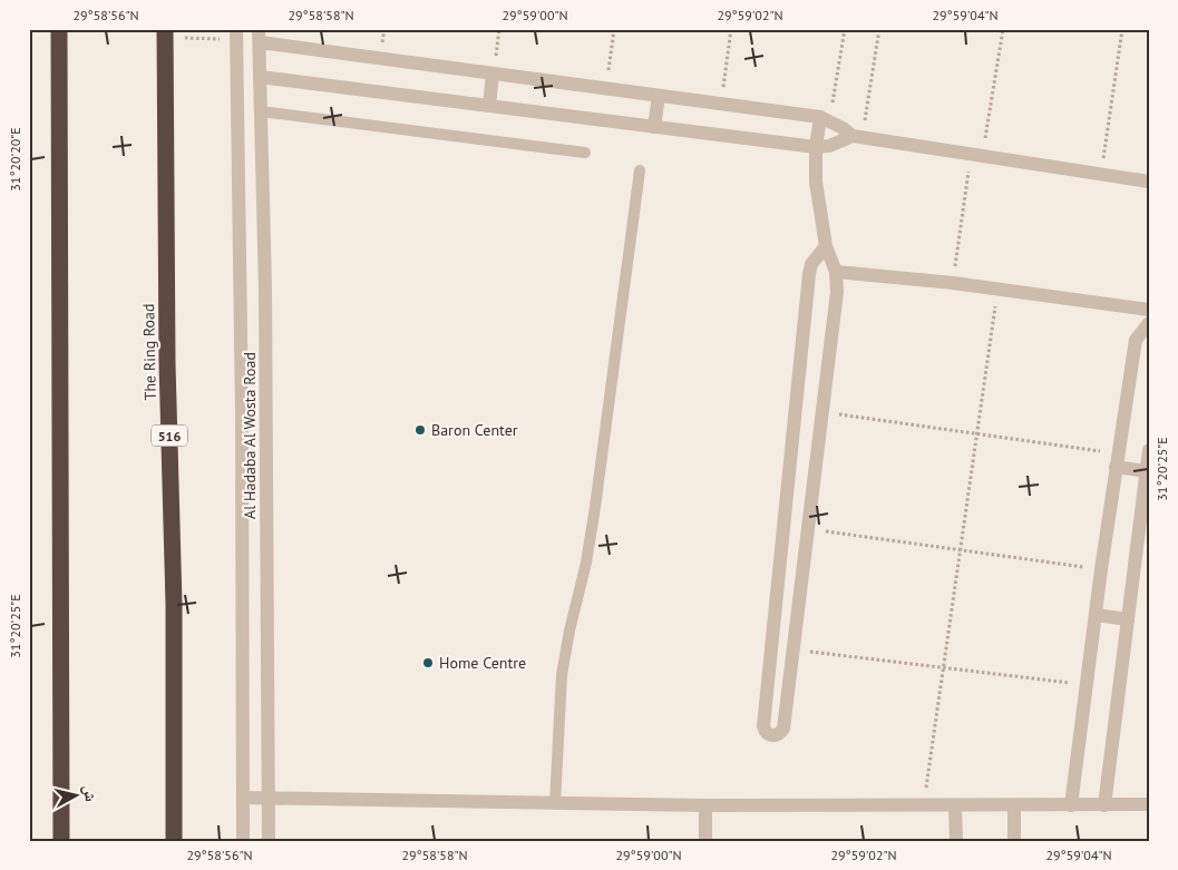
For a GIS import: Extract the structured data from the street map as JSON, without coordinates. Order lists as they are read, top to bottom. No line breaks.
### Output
{"streets":{"highway":["The Ring Road","516"],"street":["Al Hadaba Al Wosta Road"]},"places":["Baron Center","Home Centre"],"north":"right","coordinates":["29°58'56\"N","29°58'58\"N","29°59'00\"N","29°59'02\"N","29°59'04\"N","31°20'20\"E","31°20'25\"E"]}
